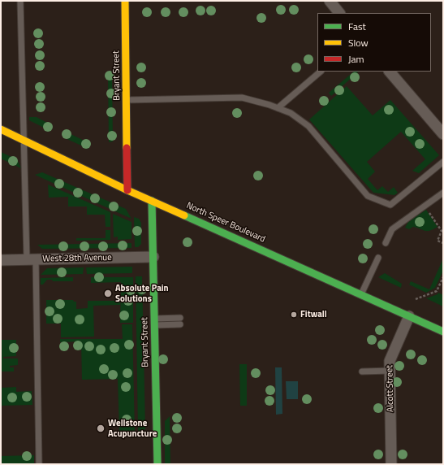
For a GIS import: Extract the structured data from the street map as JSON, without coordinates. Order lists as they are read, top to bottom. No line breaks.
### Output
{"streets":{"main road":["Bryant Street","North Speer Boulevard"],"street":["West 28th Avenue","Alcott Street"]},"crossings":[["Bryant Street","North Speer Boulevard"],["Bryant Street","West 28th Avenue"],["North Speer Boulevard","Alcott Street"]],"places":["Absolute Pain Solutions","Fitwall","Wellstone Acupuncture"],"legend":["Fast","Slow","Jam"]}
